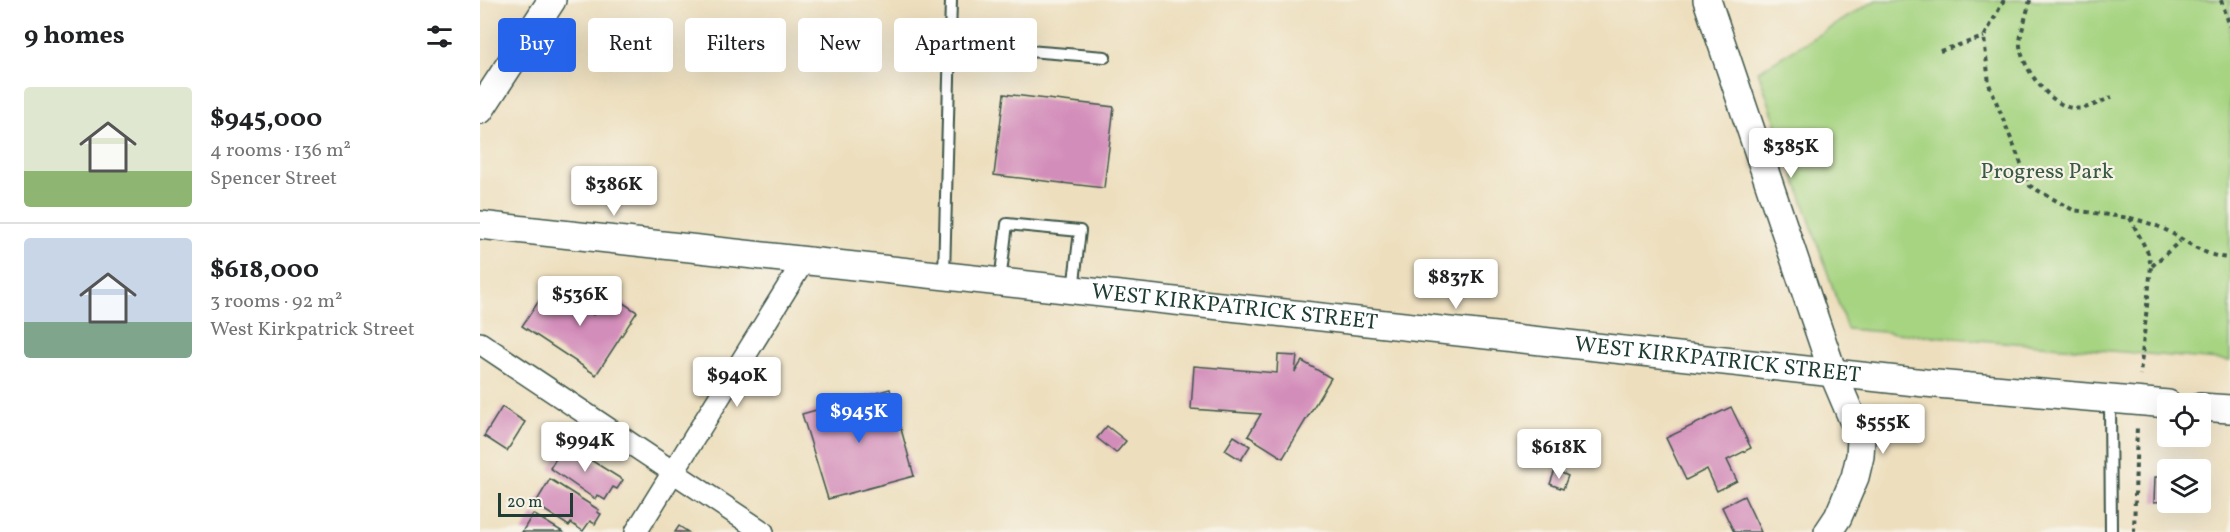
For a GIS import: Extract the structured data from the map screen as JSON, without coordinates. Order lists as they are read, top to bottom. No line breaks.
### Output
{"streets":{"street":["WEST KIRKPATRICK STREET"]},"parks":["Progress Park"],"scale_bar":"20 m","page":{"heading":"9 homes","chip":["Buy","Rent","Filters","New","Apartment"],"list":[{"name":"$945,000","note":"4 rooms · 136 m² · Spencer Street"},{"name":"$618,000","note":"3 rooms · 92 m² · West Kirkpatrick Street"}],"price":["$385K","$386K","$837K","$536K","$940K","$945K","$555K","$994K","$618K"],"scale":"20 m"}}
